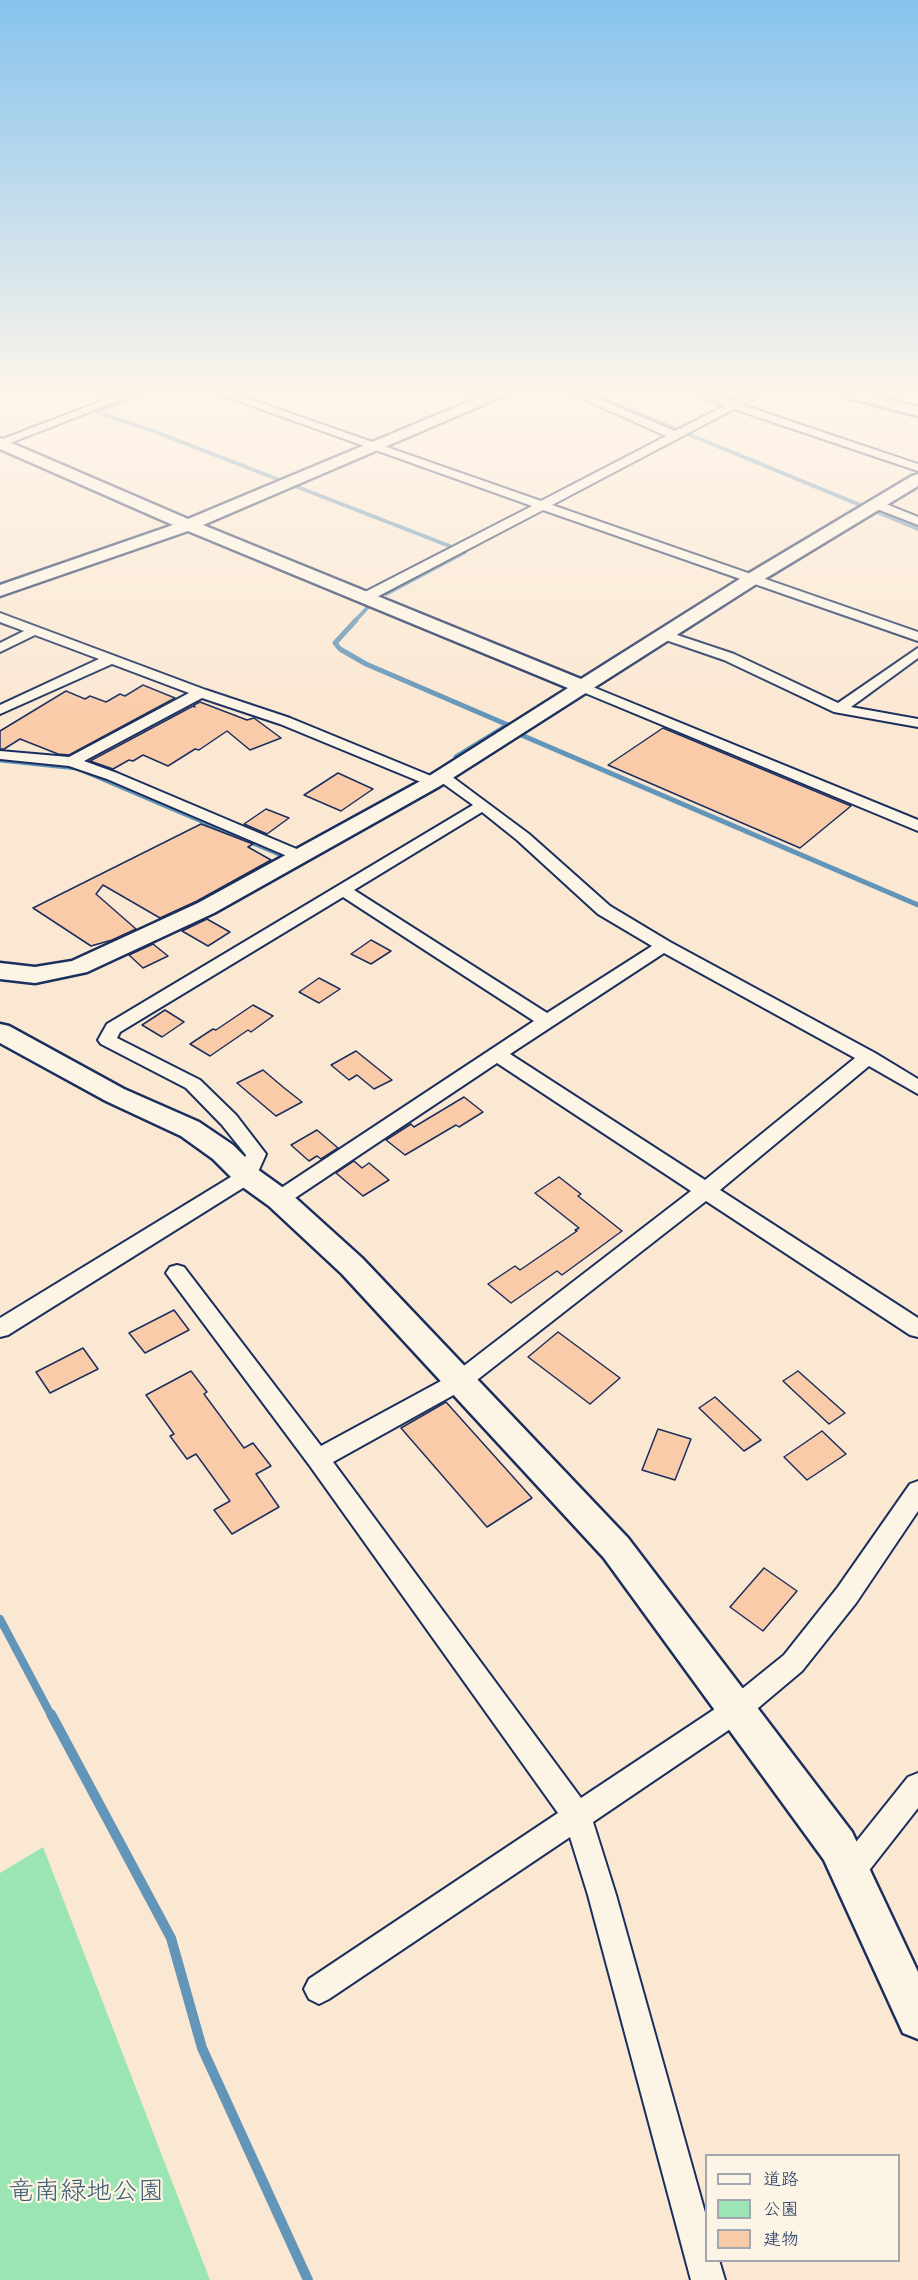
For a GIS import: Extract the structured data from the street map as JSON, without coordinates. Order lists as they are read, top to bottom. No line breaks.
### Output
{"parks":["竜南緑地公園"],"legend":["道路","公園","建物"]}
